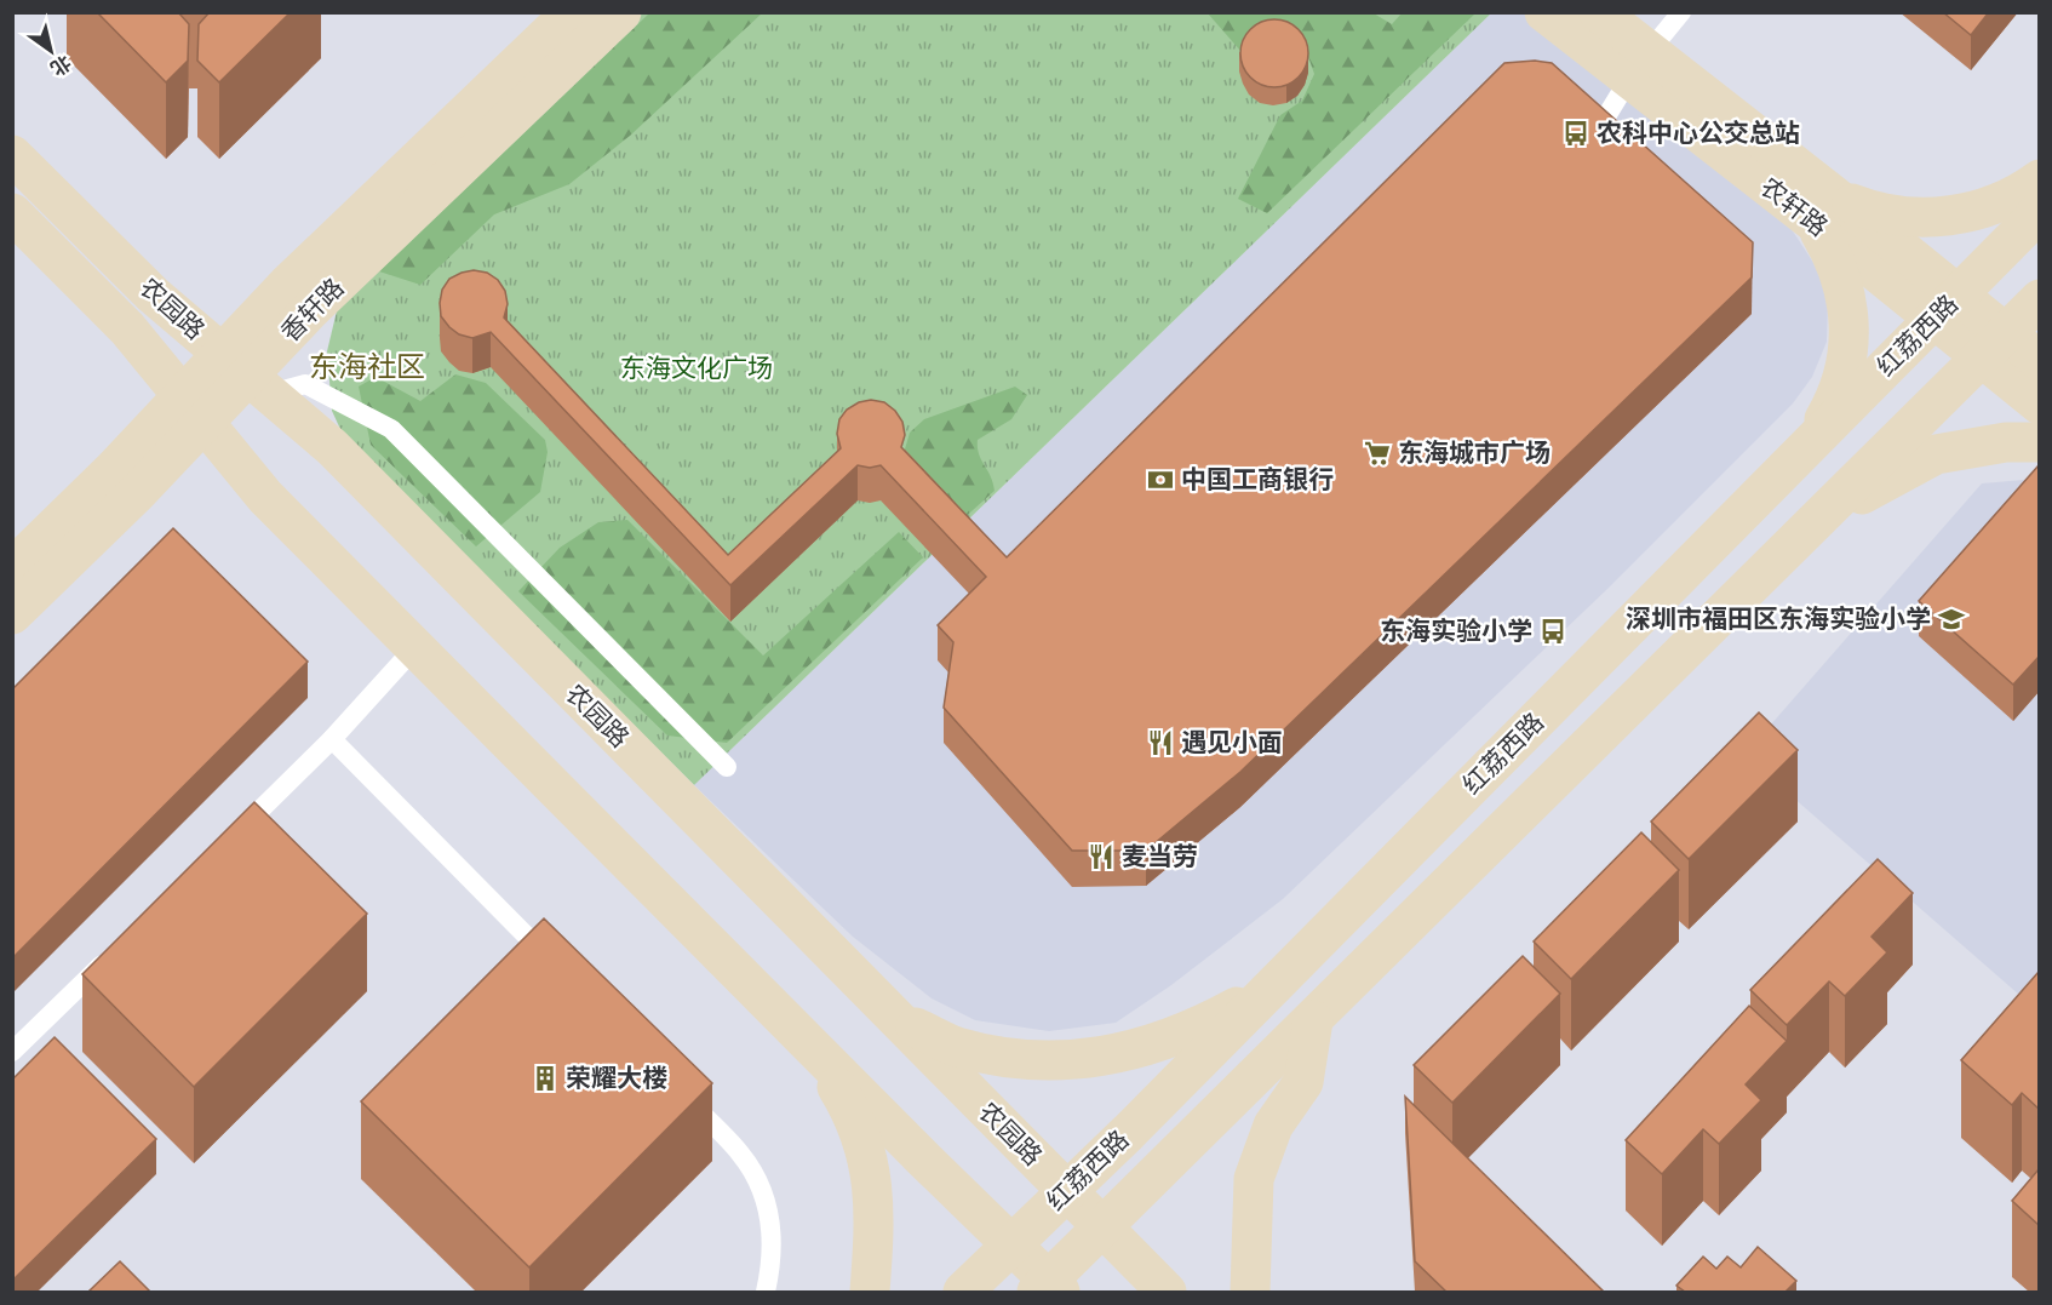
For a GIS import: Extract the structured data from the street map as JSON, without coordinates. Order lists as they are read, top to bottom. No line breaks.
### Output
{"streets":{"main road":["农轩路","农园路","香轩路","红荔西路"]},"crossings":[["农轩路","红荔西路"],["农园路","香轩路"],["农园路","红荔西路"]],"districts":["东海社区"],"parks":["东海文化广场"],"places":{"bus stop":["农科中心公交总站","东海实验小学"],"supermarket":["东海城市广场"],"bank":["中国工商银行"],"school or university":["深圳市福田区东海实验小学"],"restaurant":["遇见小面","麦当劳"],"building":["荣耀大楼"]},"north":"bottom right"}
